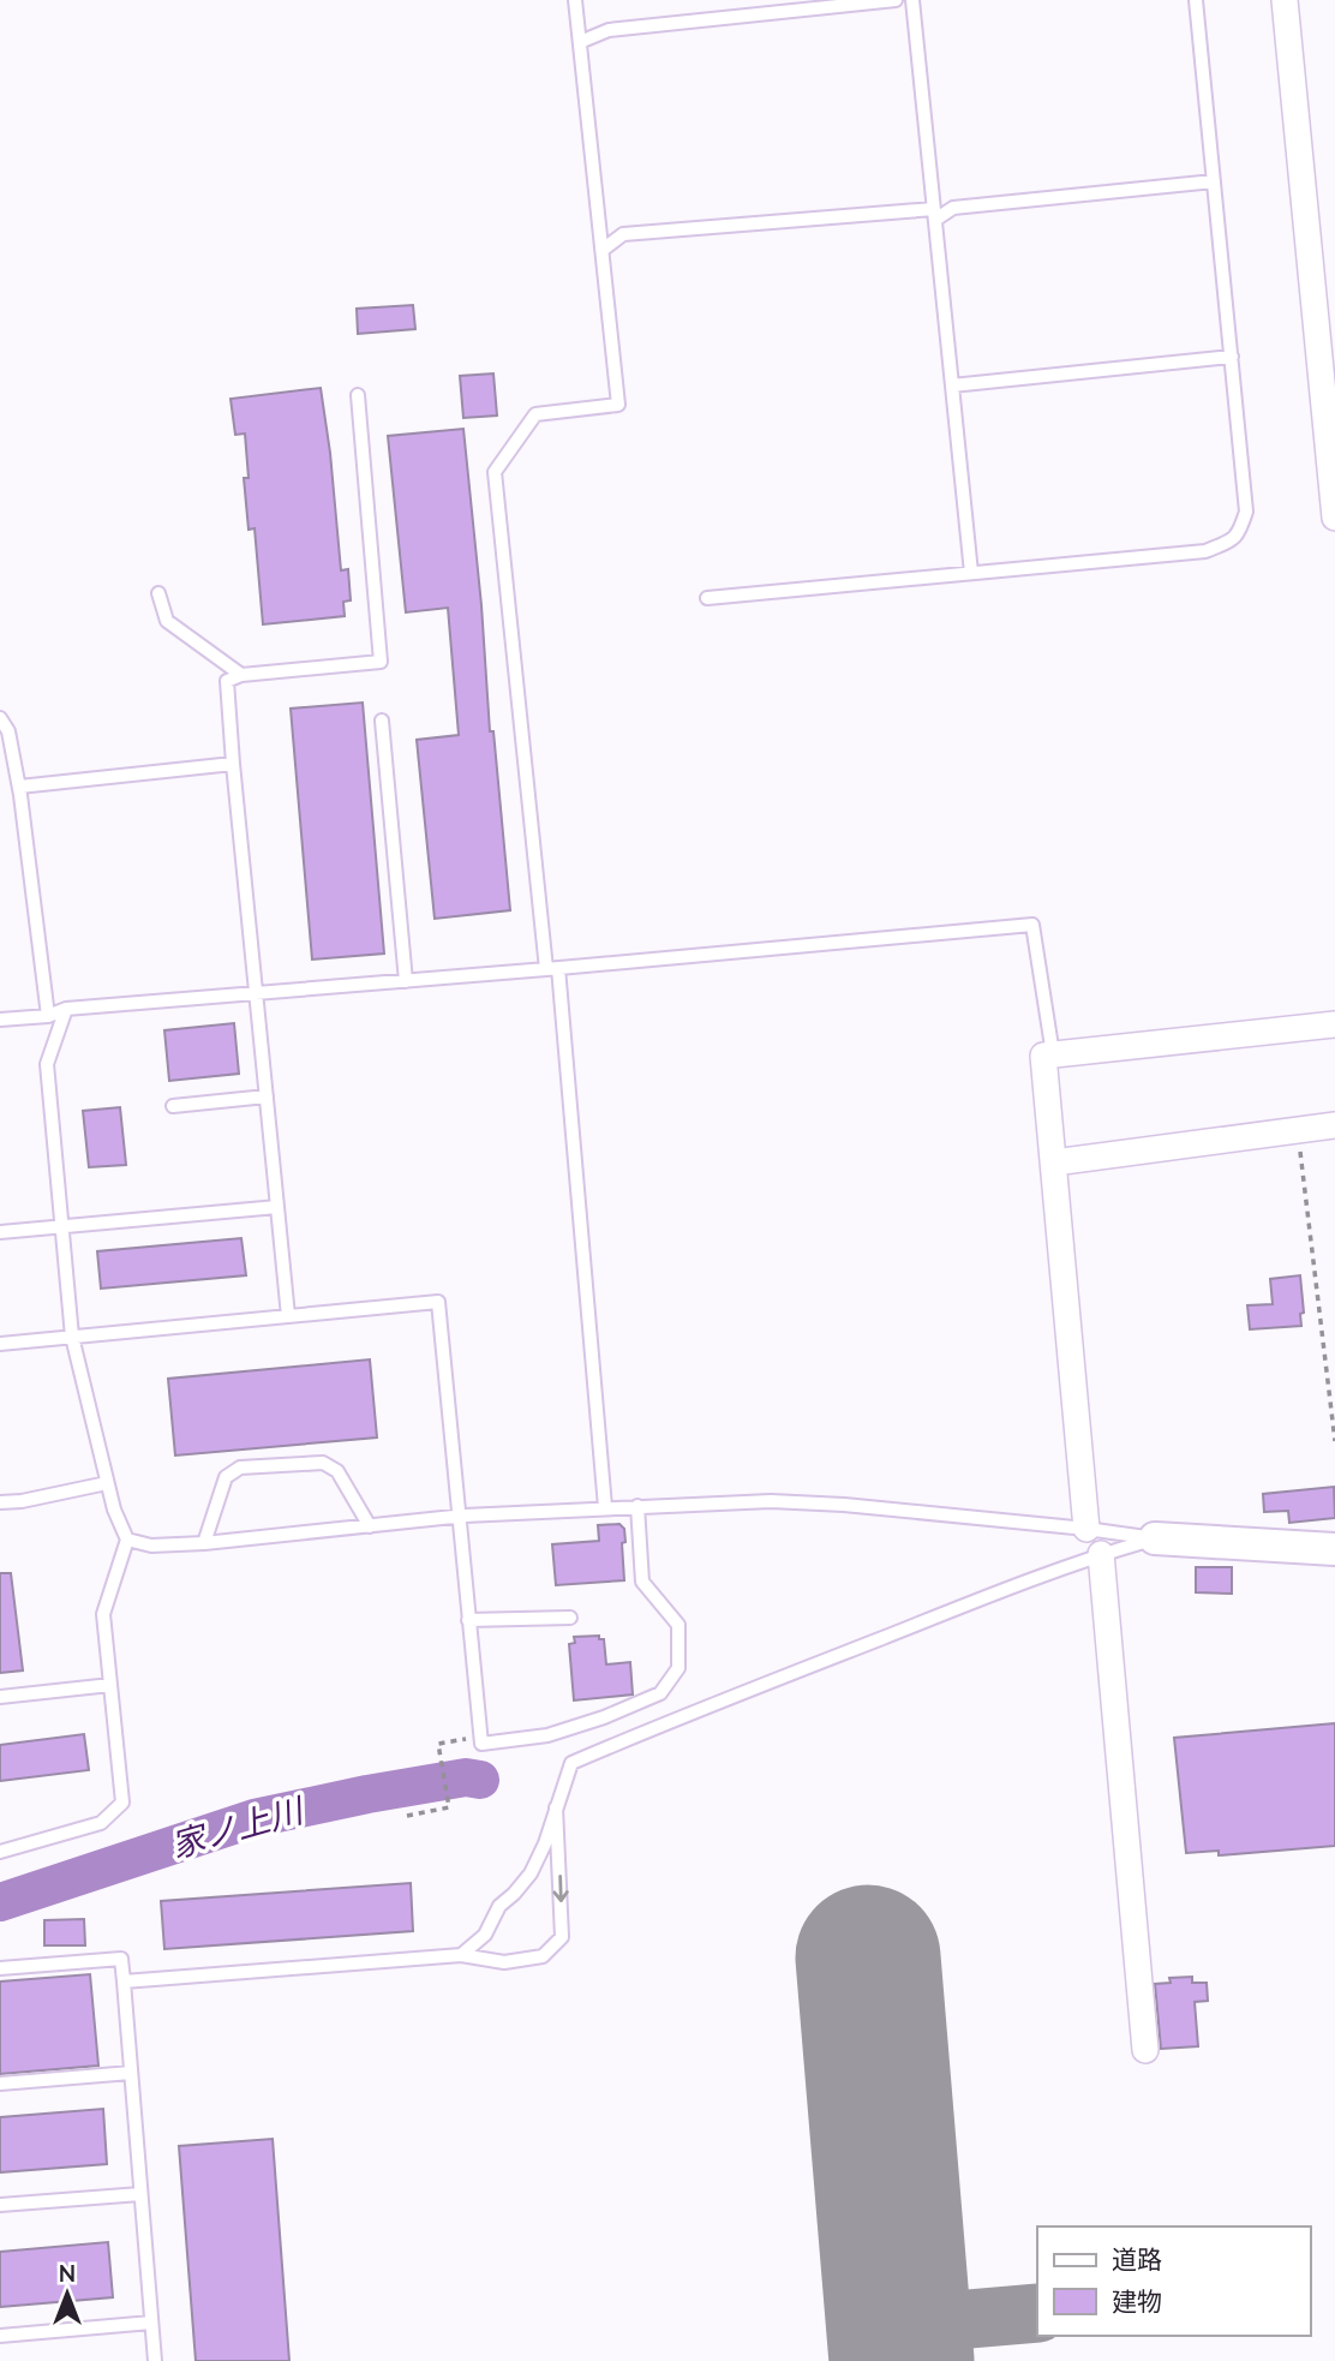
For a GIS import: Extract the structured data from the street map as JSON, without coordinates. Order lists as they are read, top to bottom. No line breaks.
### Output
{"water":["家ノ上川"],"legend":["道路","建物"],"north":"top"}
